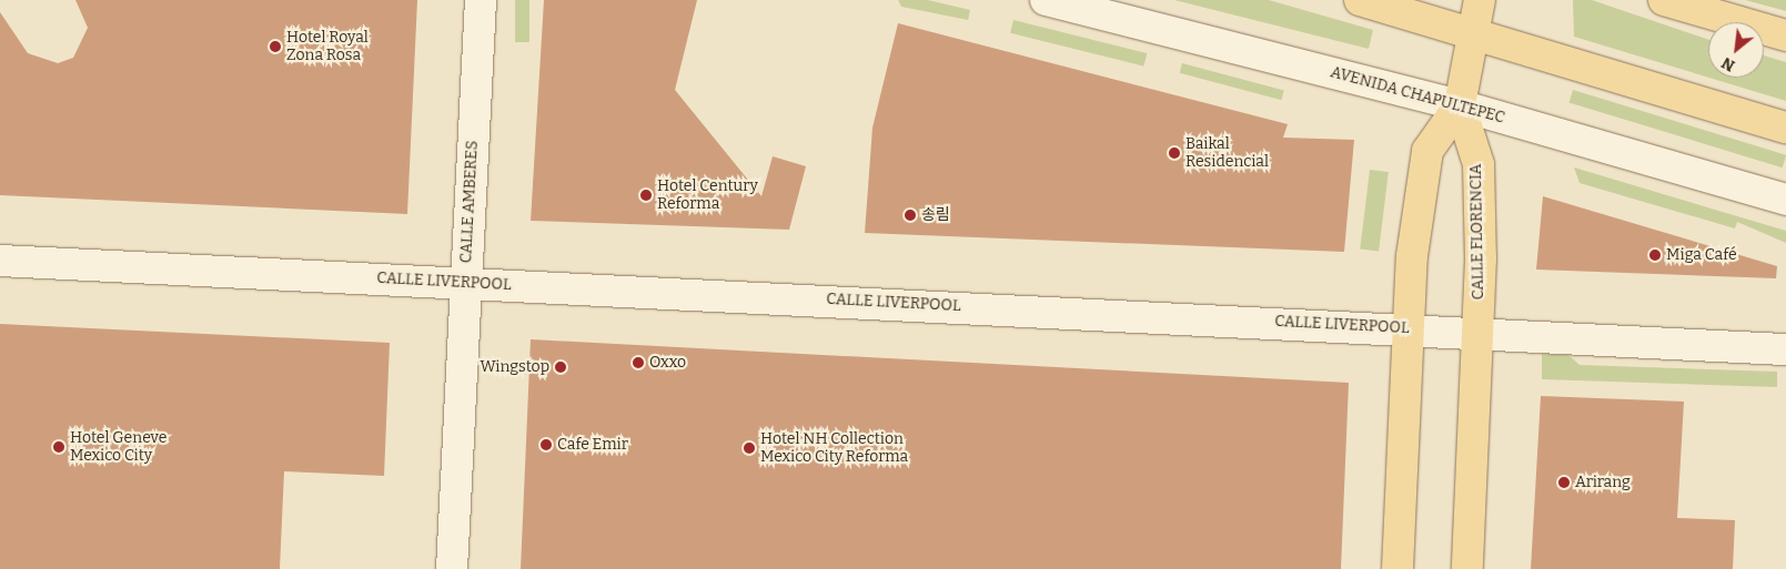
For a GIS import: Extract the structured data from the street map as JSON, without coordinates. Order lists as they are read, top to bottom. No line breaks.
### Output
{"streets":{"main road":["CALLE FLORENCIA"],"street":["AVENIDA CHAPULTEPEC","CALLE AMBERES","CALLE LIVERPOOL"]},"crossings":[["AVENIDA CHAPULTEPEC","CALLE FLORENCIA"],["CALLE AMBERES","CALLE LIVERPOOL"],["CALLE FLORENCIA","CALLE LIVERPOOL"]],"places":["Hotel Royal Zona Rosa","Baikal Residencial","Hotel Century Reforma","송림","Miga Café","Oxxo","Wingstop","Cafe Emir","Hotel Geneve Mexico City","Hotel NH Collection Mexico City Reforma","Arirang"],"north":"bottom left"}
